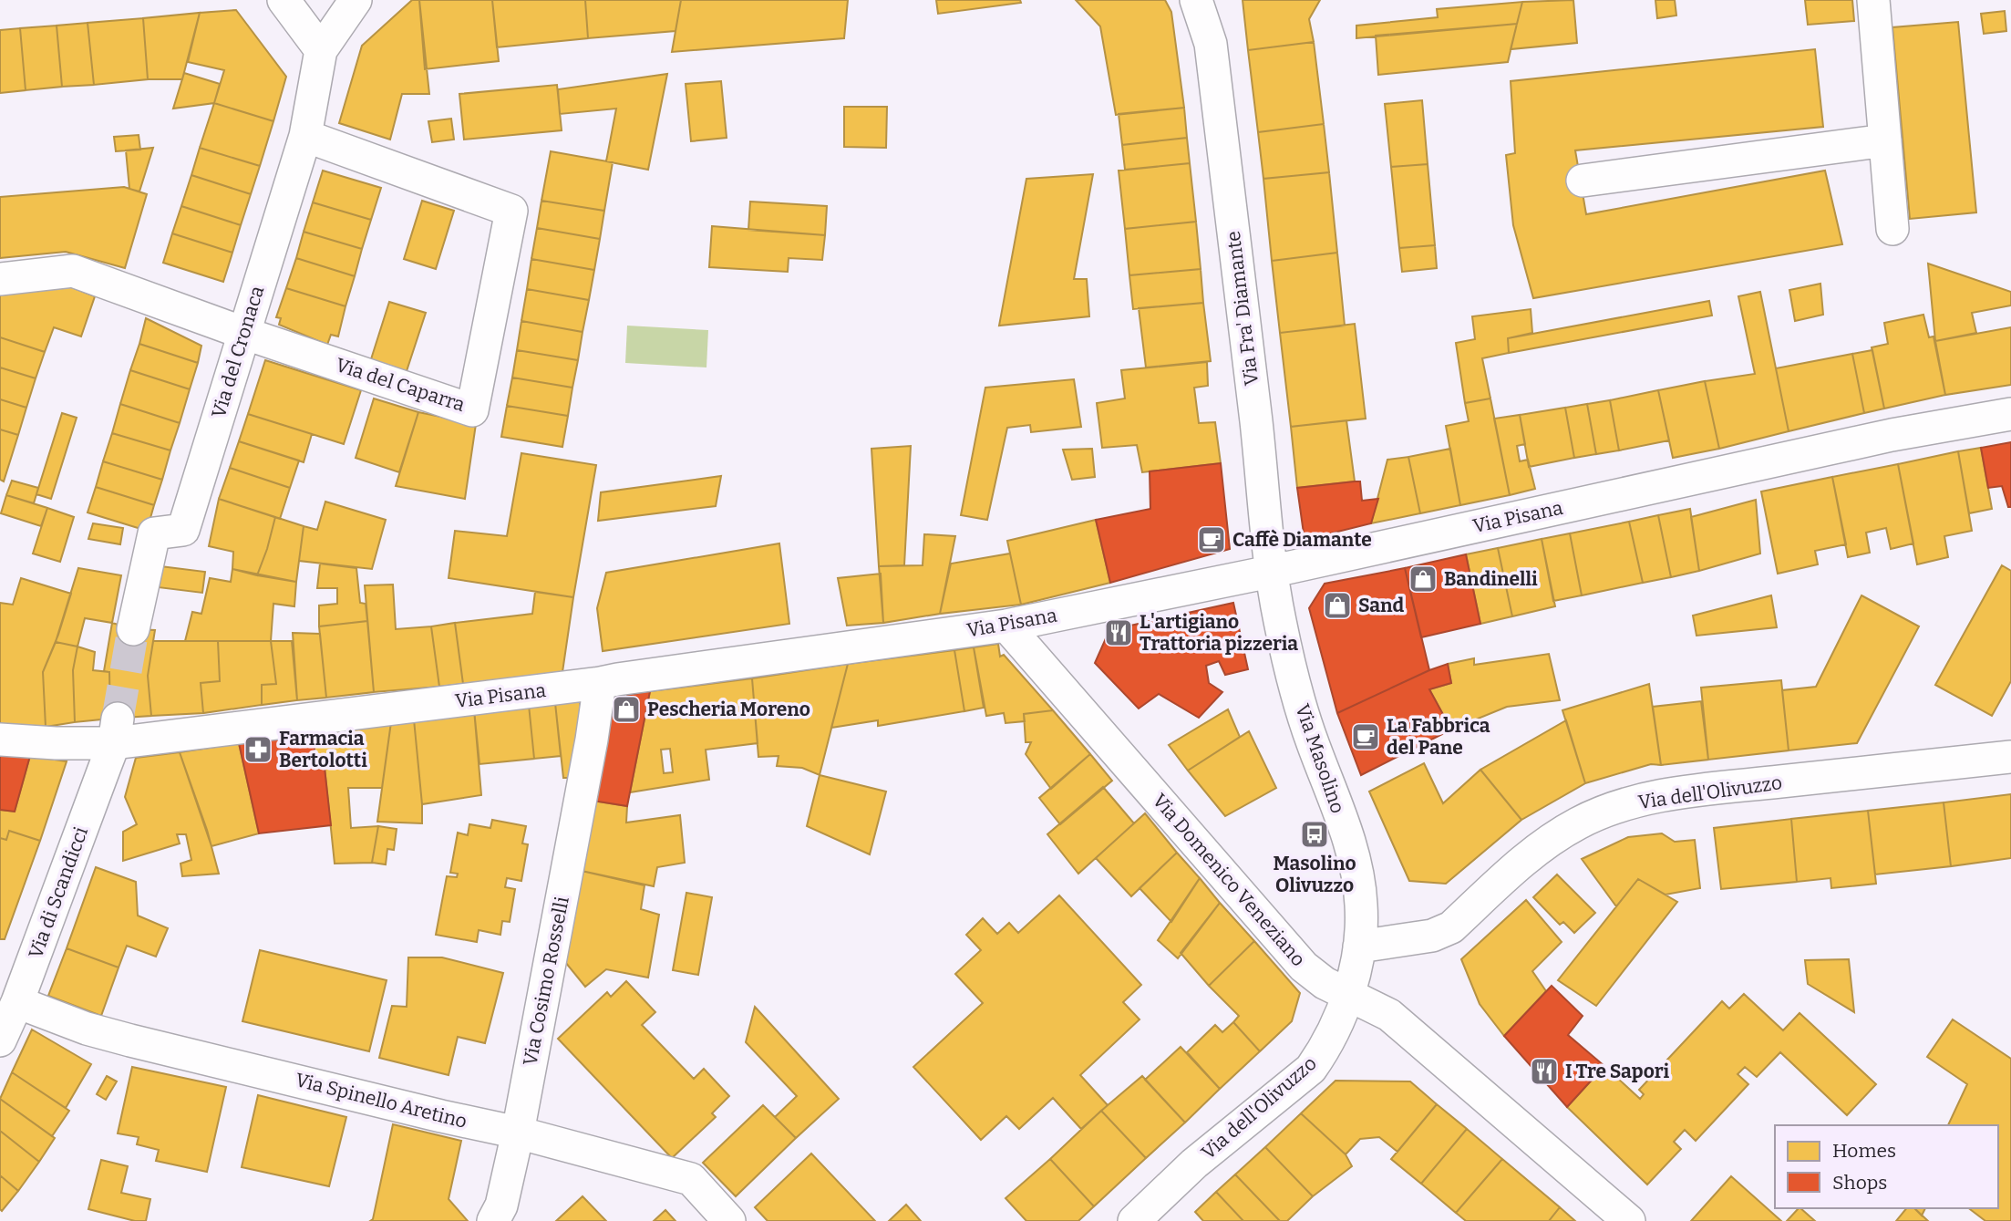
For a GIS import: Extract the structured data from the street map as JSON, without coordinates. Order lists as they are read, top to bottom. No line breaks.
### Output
{"streets":{"street":["Via Fra' Diamante","Via del Cronaca","Via del Caparra","Via Pisana","Via Masolino","Via dell'Olivuzzo","Via Domenico Veneziano","Via di Scandicci","Via Cosimo Rosselli","Via Spinello Aretino"]},"crossings":[["Via Fra' Diamante","Via Pisana"],["Via Fra' Diamante","Via Masolino"],["Via del Cronaca","Via del Caparra"],["Via Pisana","Via Masolino"],["Via Pisana","Via Domenico Veneziano"],["Via Pisana","Via di Scandicci"],["Via Pisana","Via Cosimo Rosselli"],["Via Masolino","Via dell'Olivuzzo"],["Via dell'Olivuzzo","Via Domenico Veneziano"],["Via di Scandicci","Via Spinello Aretino"],["Via Cosimo Rosselli","Via Spinello Aretino"]],"places":{"cafe":["Caffè Diamante","La Fabbrica del Pane"],"shop":["Bandinelli","Sand","Pescheria Moreno"],"restaurant":["L'artigiano Trattoria pizzeria","I Tre Sapori"],"pharmacy":["Farmacia Bertolotti"],"bus stop":["Masolino Olivuzzo"]},"legend":["Homes","Shops"]}
